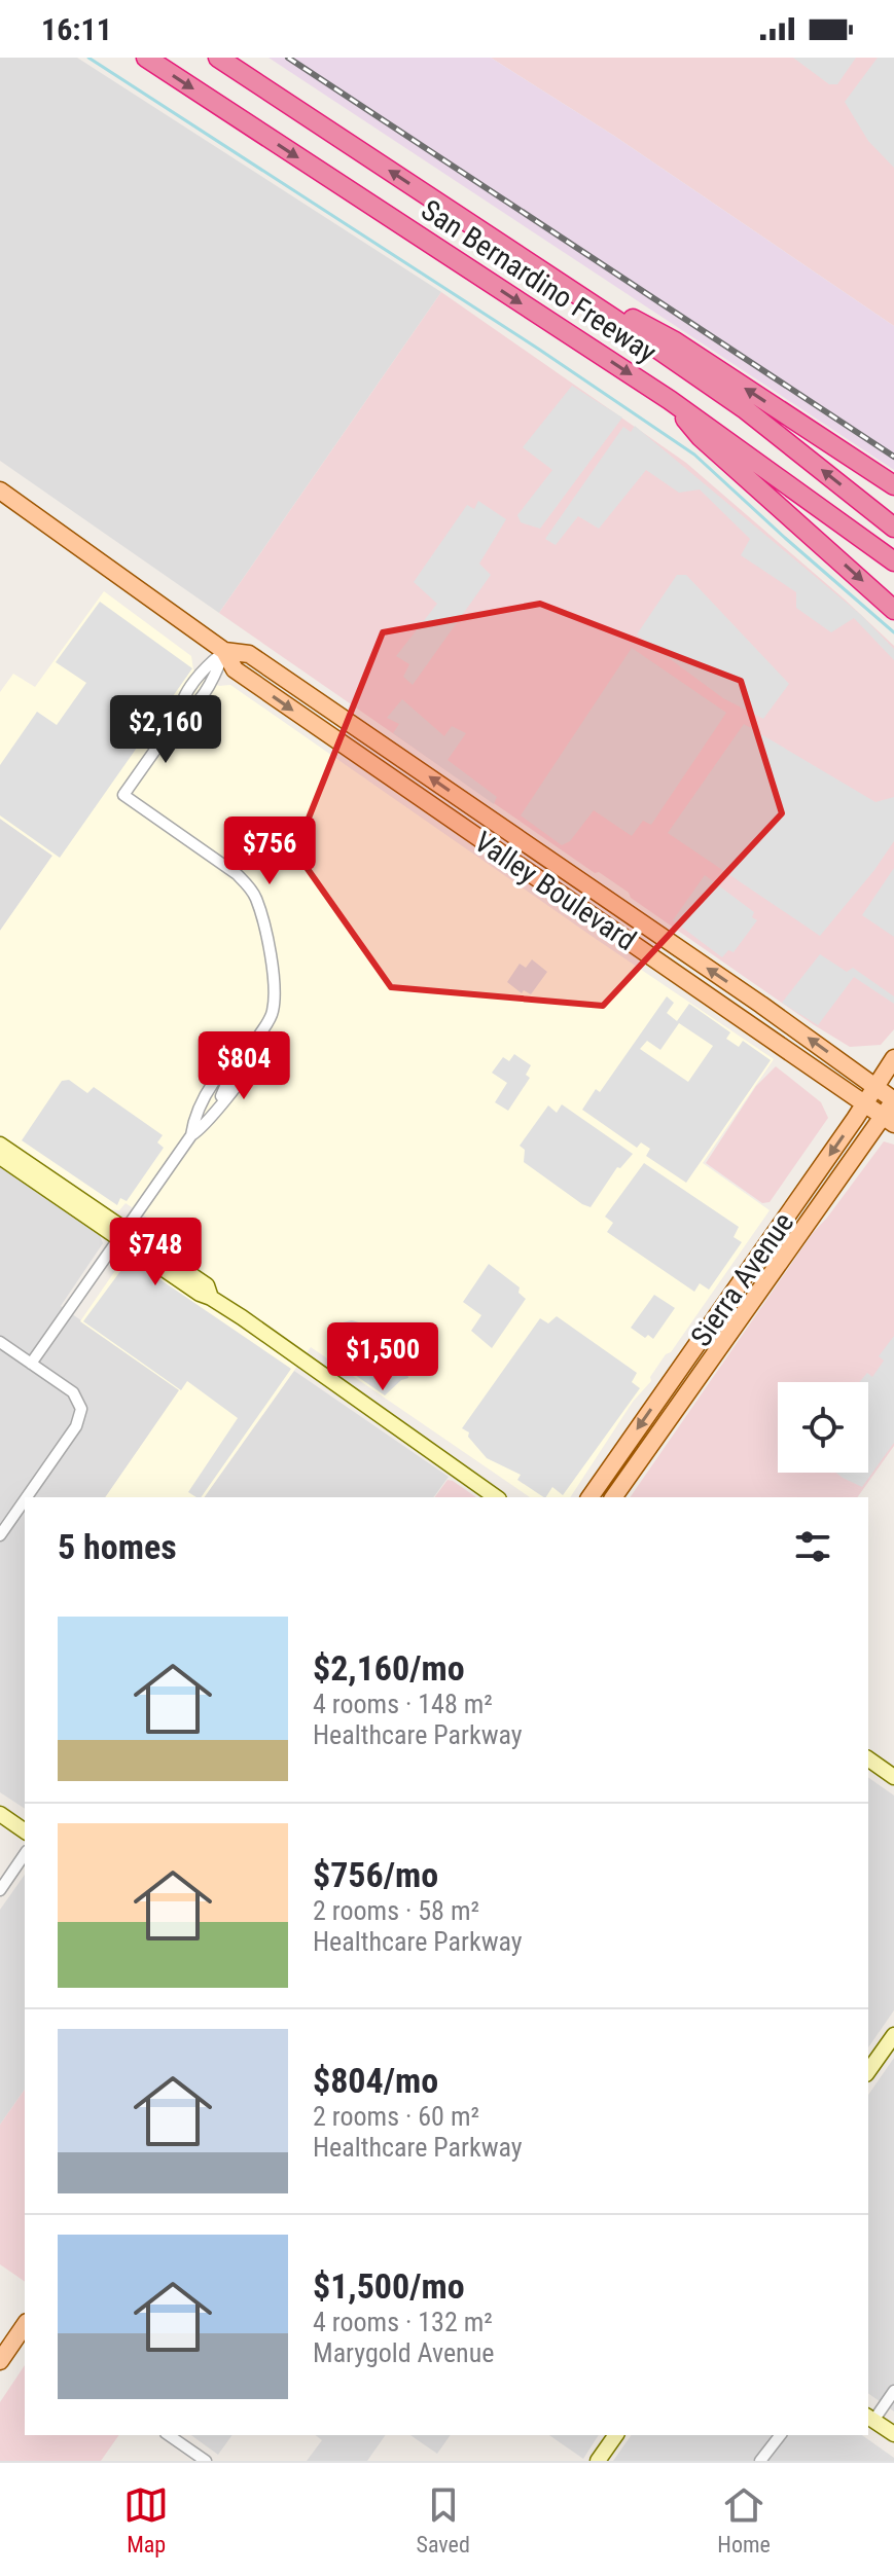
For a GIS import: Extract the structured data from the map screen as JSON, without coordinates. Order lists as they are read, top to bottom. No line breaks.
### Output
{"streets":{"highway":["San Bernardino Freeway"],"main road":["Valley Boulevard","Sierra Avenue"]},"crossings":[["Valley Boulevard","Sierra Avenue"]],"page":{"status":"16:11","price":["$2,160","$756","$804","$748","$1,500"],"heading":"5 homes","list":[{"name":"$2,160/mo","note":"4 rooms · 148 m² · Healthcare Parkway"},{"name":"$756/mo","note":"2 rooms · 58 m² · Healthcare Parkway"},{"name":"$804/mo","note":"2 rooms · 60 m² · Healthcare Parkway"},{"name":"$1,500/mo","note":"4 rooms · 132 m² · Marygold Avenue"}],"tabs":["Map","Saved","Home"]}}
